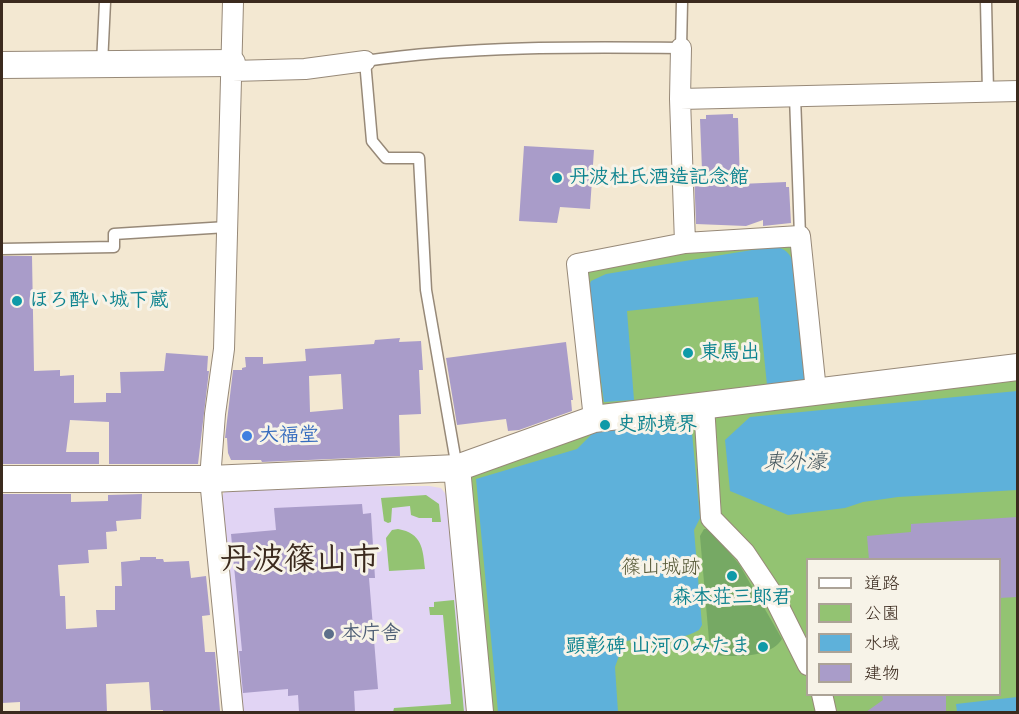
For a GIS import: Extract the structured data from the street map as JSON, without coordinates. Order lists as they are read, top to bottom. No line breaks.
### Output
{"districts":["丹波篠山市"],"water":["東外濠"],"parks":["篠山城跡"],"places":["丹波杜氏酒造記念館","ほろ酔い城下蔵","東馬出","史跡境界","大福堂","森本荘三郎君","本庁舎","顕彰碑 山河のみたま"],"legend":["道路","公園","水域","建物"]}
